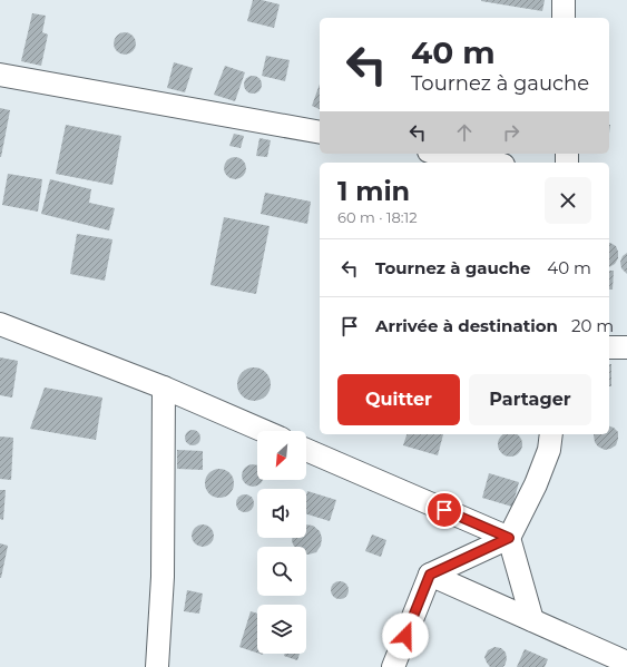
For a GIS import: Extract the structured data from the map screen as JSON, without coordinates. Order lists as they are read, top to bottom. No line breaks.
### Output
{"north":"bottom left","page":{"turn":["40 m","Tournez à gauche"],"heading":["1 min","60 m · 18:12"],"list":[{"name":"Tournez à gauche","value":"40 m"},{"name":"Arrivée à destination","value":"20 m"}],"buttons":["Quitter","Partager"]}}
